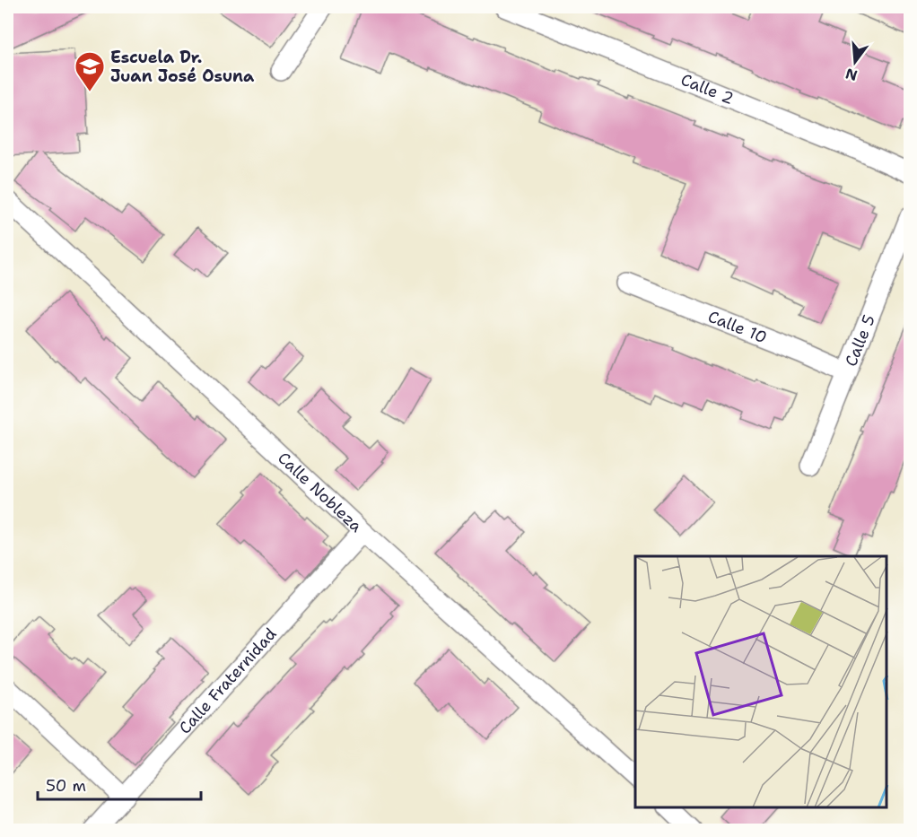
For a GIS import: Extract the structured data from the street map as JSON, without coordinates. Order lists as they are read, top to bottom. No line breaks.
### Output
{"streets":{"street":["Calle 2","Calle 10","Calle 5","Calle Nobleza","Calle Fraternidad"]},"crossings":[["Calle 10","Calle 5"],["Calle Nobleza","Calle Fraternidad"]],"places":{"school or university":["Escuela Dr. Juan José Osuna"]},"scale_bar":"50 m","north":"bottom"}
